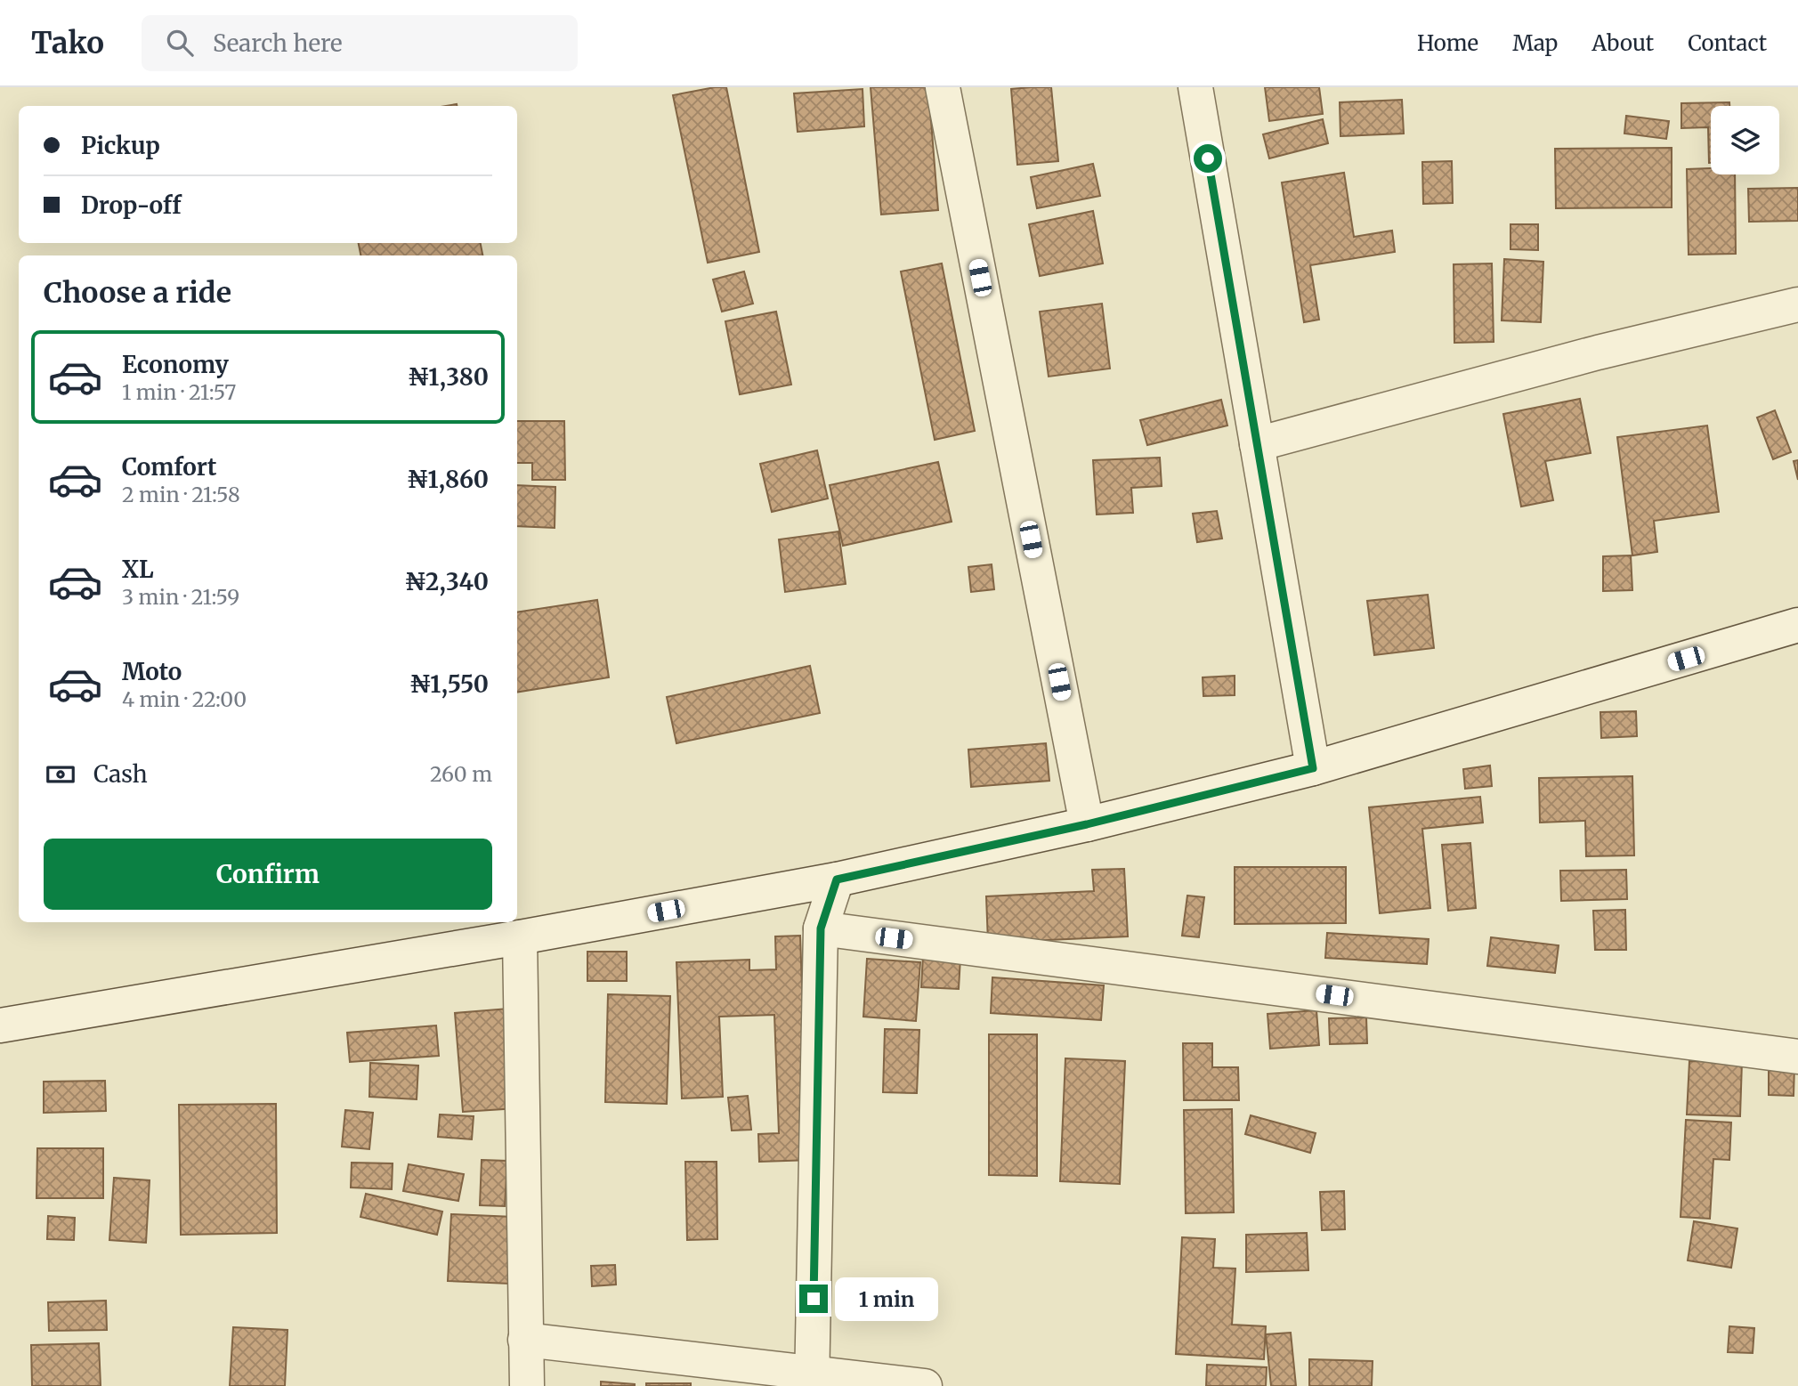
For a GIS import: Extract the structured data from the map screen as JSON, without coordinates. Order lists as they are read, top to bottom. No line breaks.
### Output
{"page":{"header":"Tako","search":"Search here","nav":["Home","Map","About","Contact"],"banner":["Pickup","Drop-off"],"heading":"Choose a ride","list":[{"name":"Economy","note":"1 min · 21:57","value":"₦1,380"},{"name":"Comfort","note":"2 min · 21:58","value":"₦1,860"},{"name":"XL","note":"3 min · 21:59","value":"₦2,340"},{"name":"Moto","note":"4 min · 22:00","value":"₦1,550"}],"pay":["Cash","260 m"],"buttons":"Confirm","bubble":"1 min"}}
